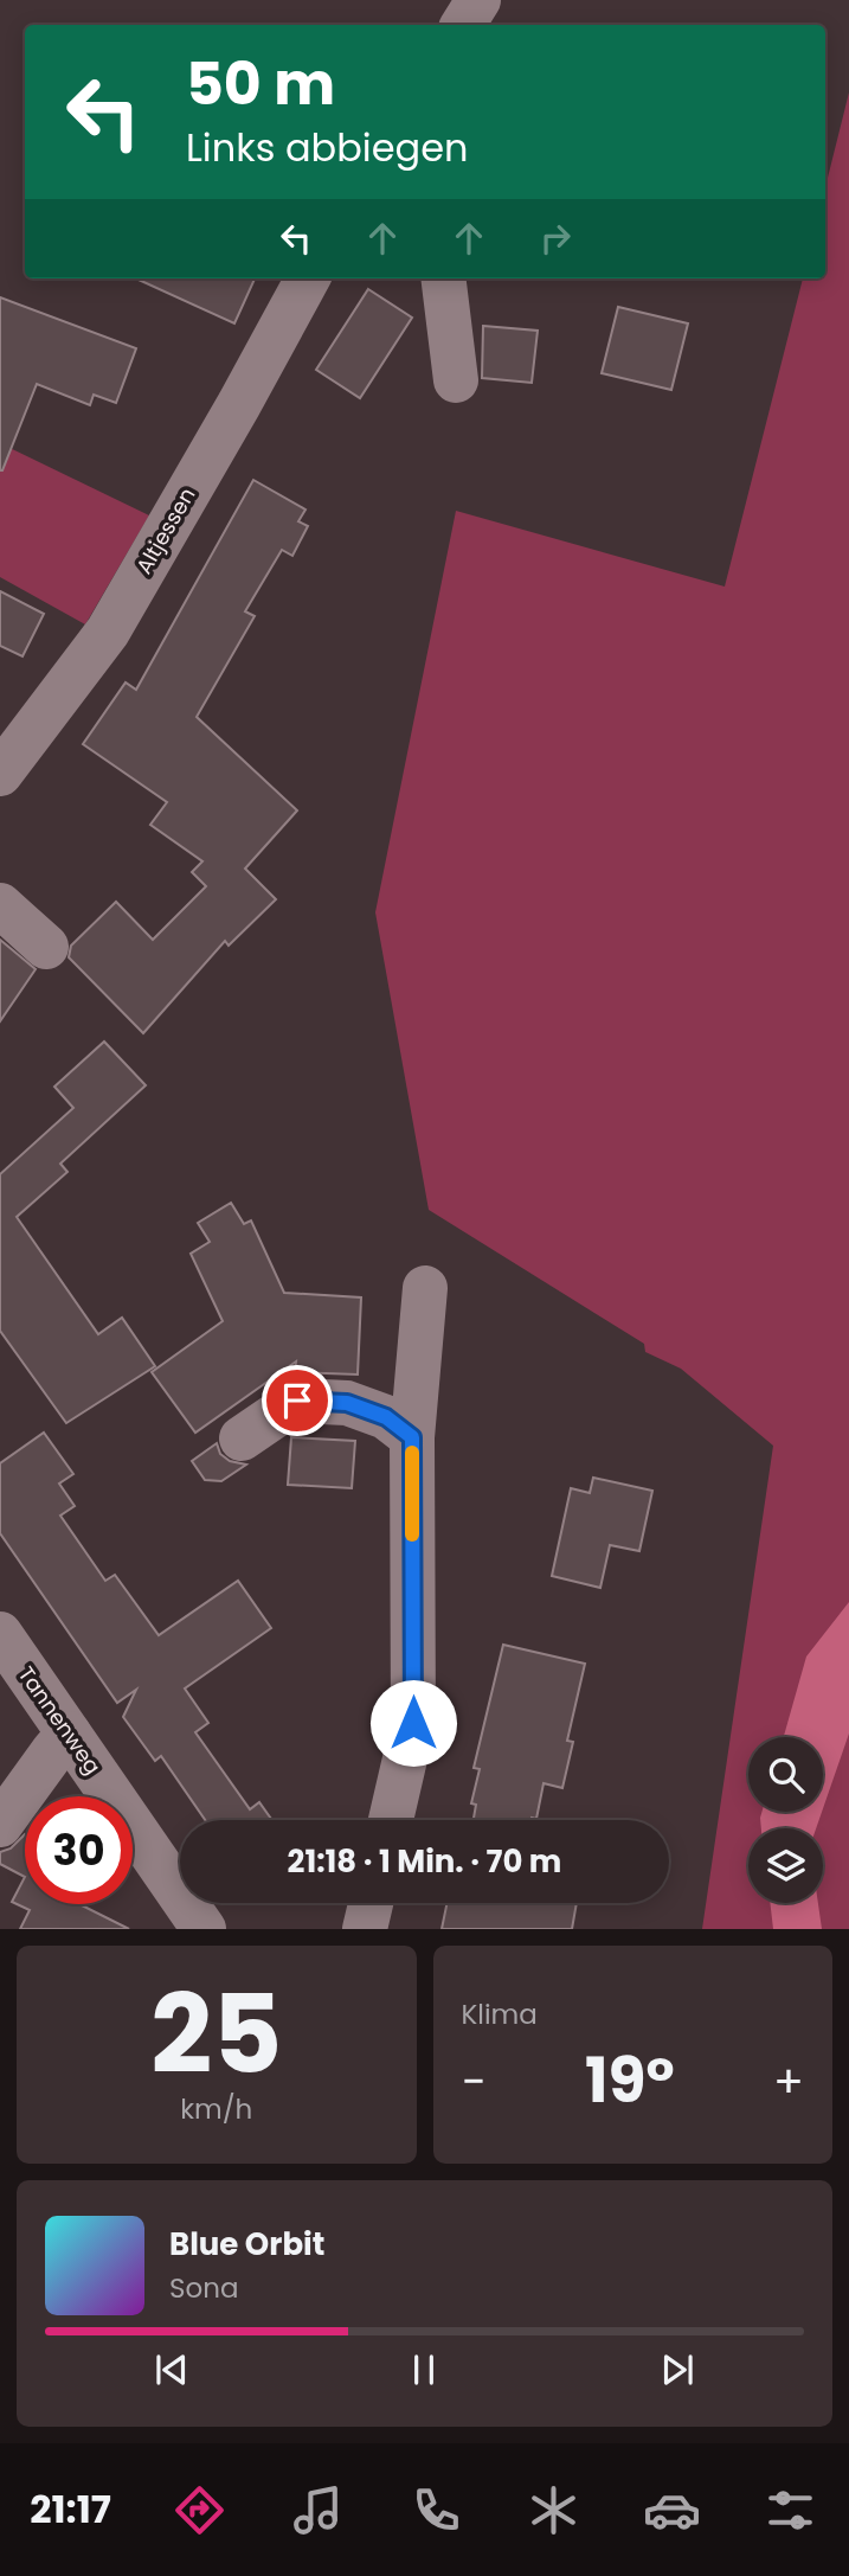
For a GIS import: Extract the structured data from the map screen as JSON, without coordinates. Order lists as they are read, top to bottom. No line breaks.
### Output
{"streets":{"street":["Altjessen","Tannenweg"]},"page":{"turn":["50 m","Links abbiegen"],"limit":"30","trip":"21:18 · 1 Min. · 70 m","tile":[["25","km/h"],"Klima"],"heat":["−","19°","+"],"song":["Blue Orbit","Sona"],"tabs":"21:17"}}
